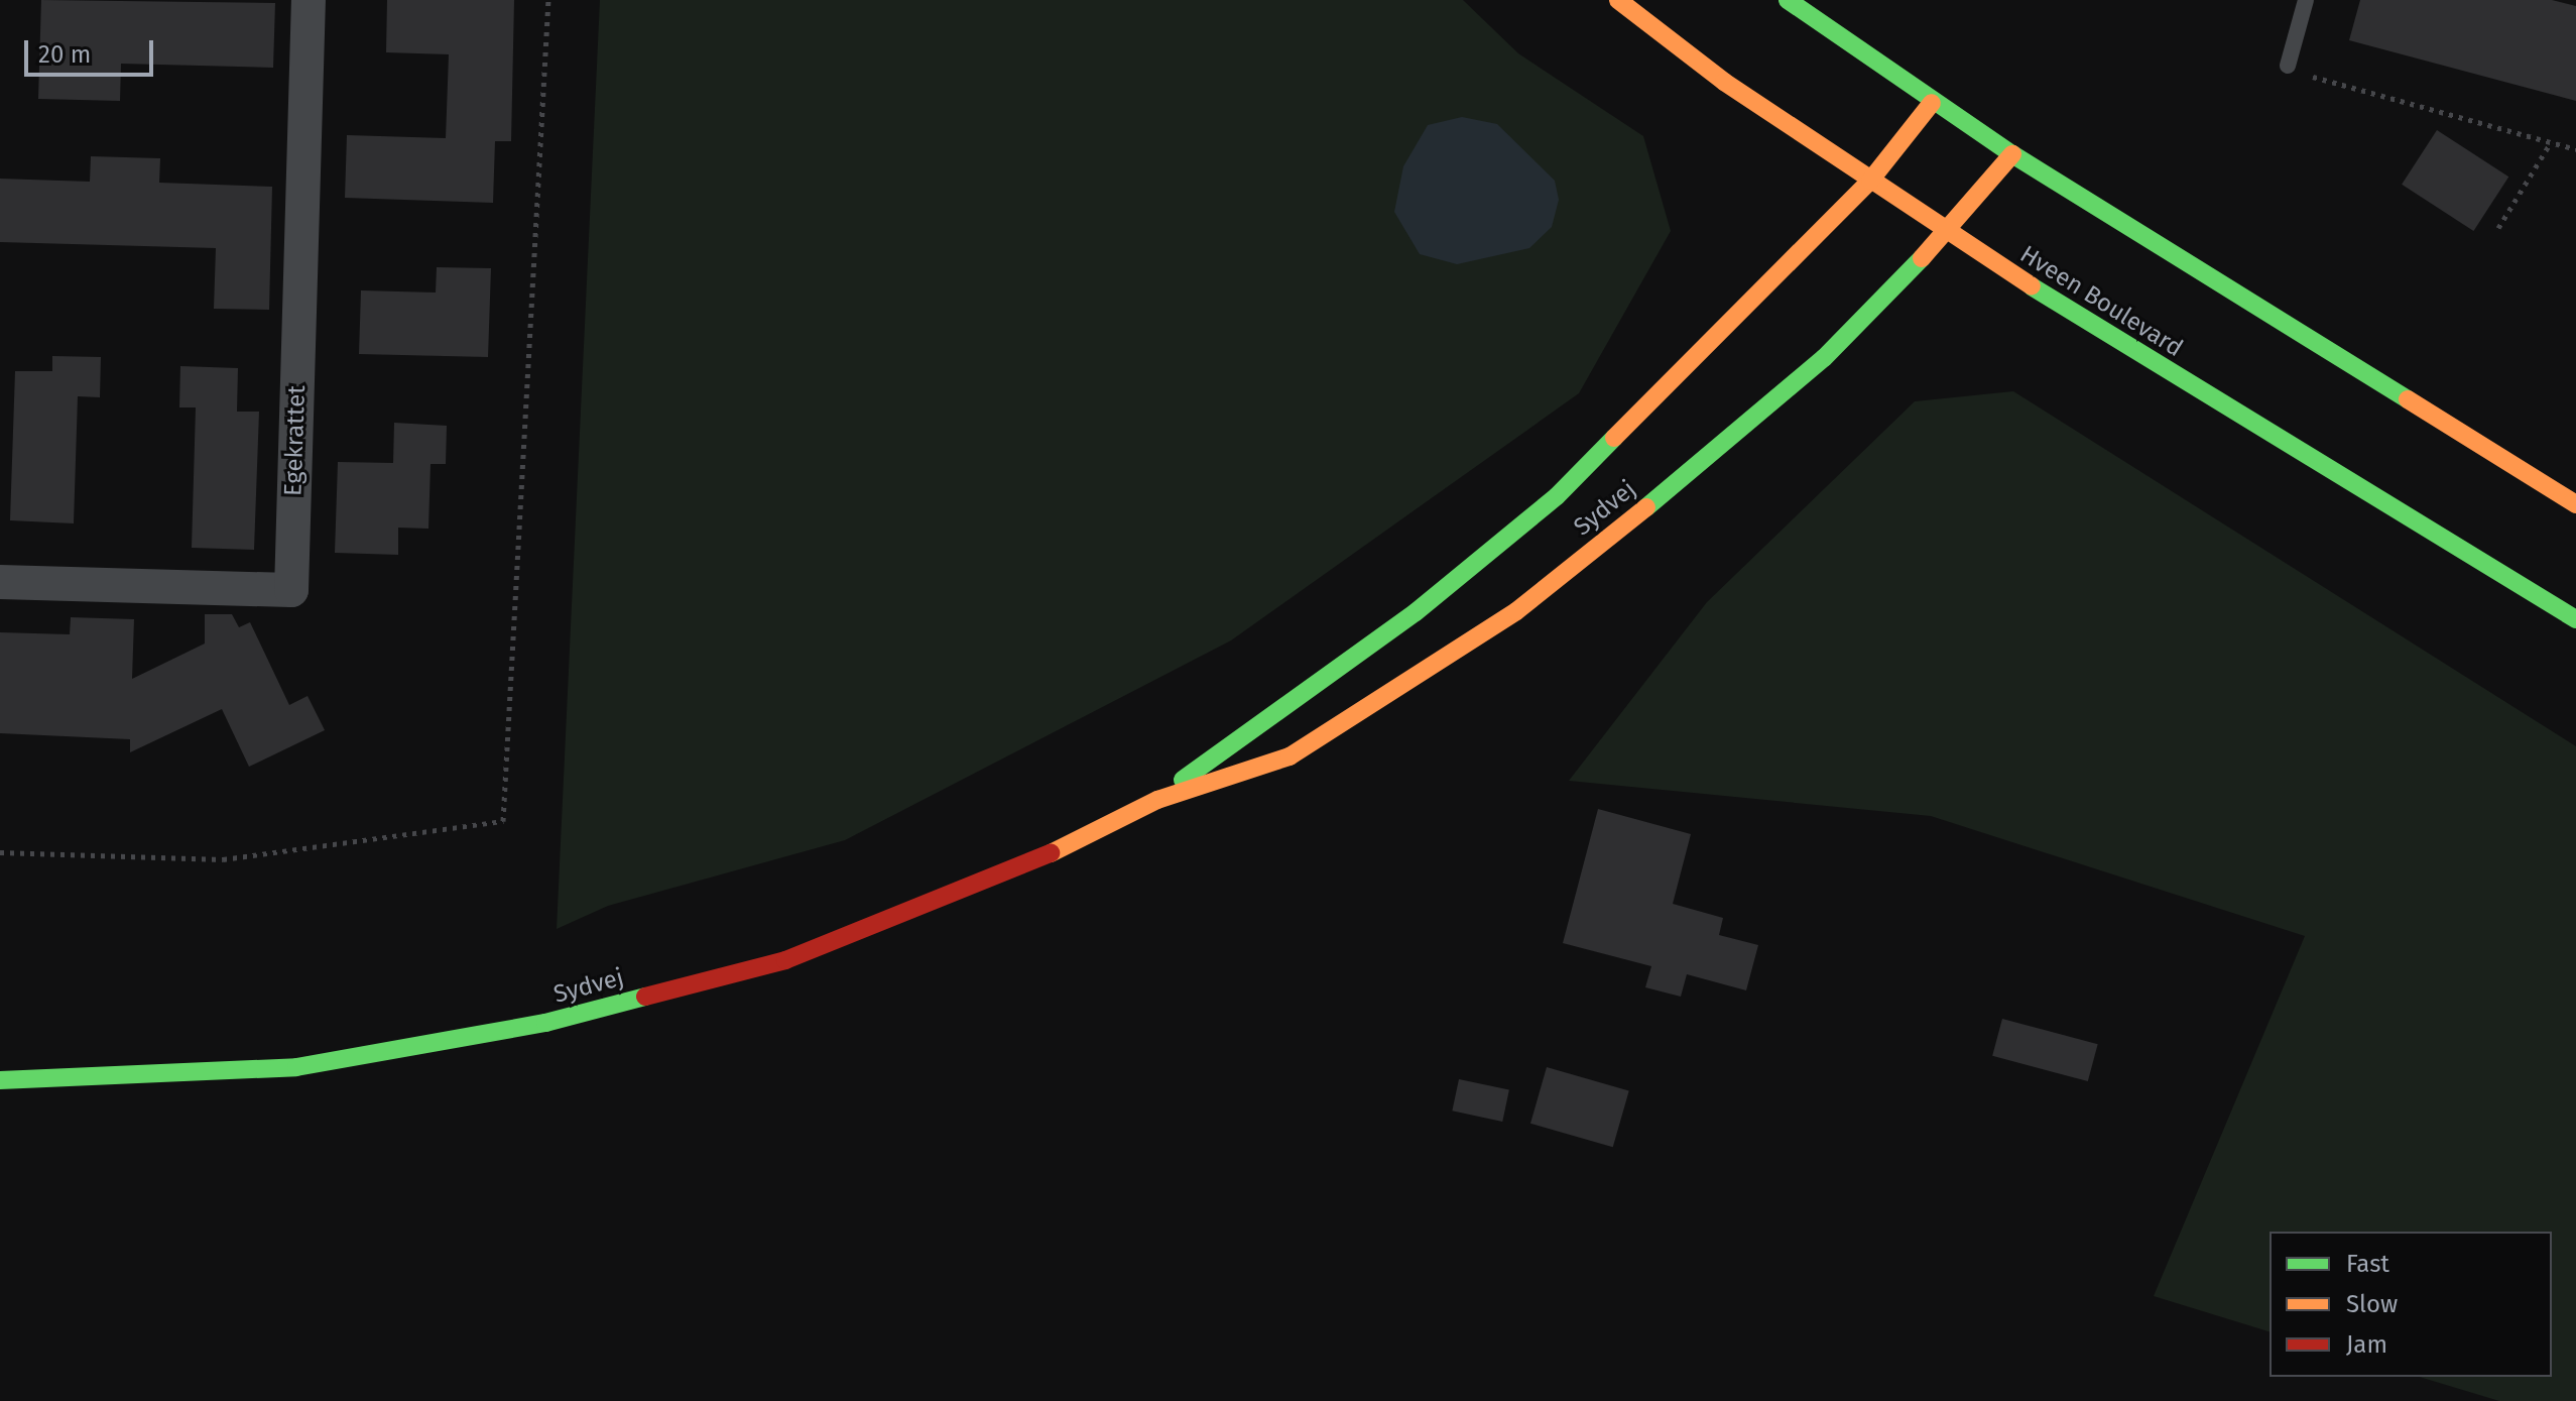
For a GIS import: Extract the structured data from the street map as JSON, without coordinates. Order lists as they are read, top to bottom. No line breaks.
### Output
{"streets":{"main road":["Hveen Boulevard","Sydvej"],"street":["Egekrattet"]},"crossings":[["Hveen Boulevard","Sydvej"]],"legend":["Fast","Slow","Jam"],"scale_bar":"20 m"}
